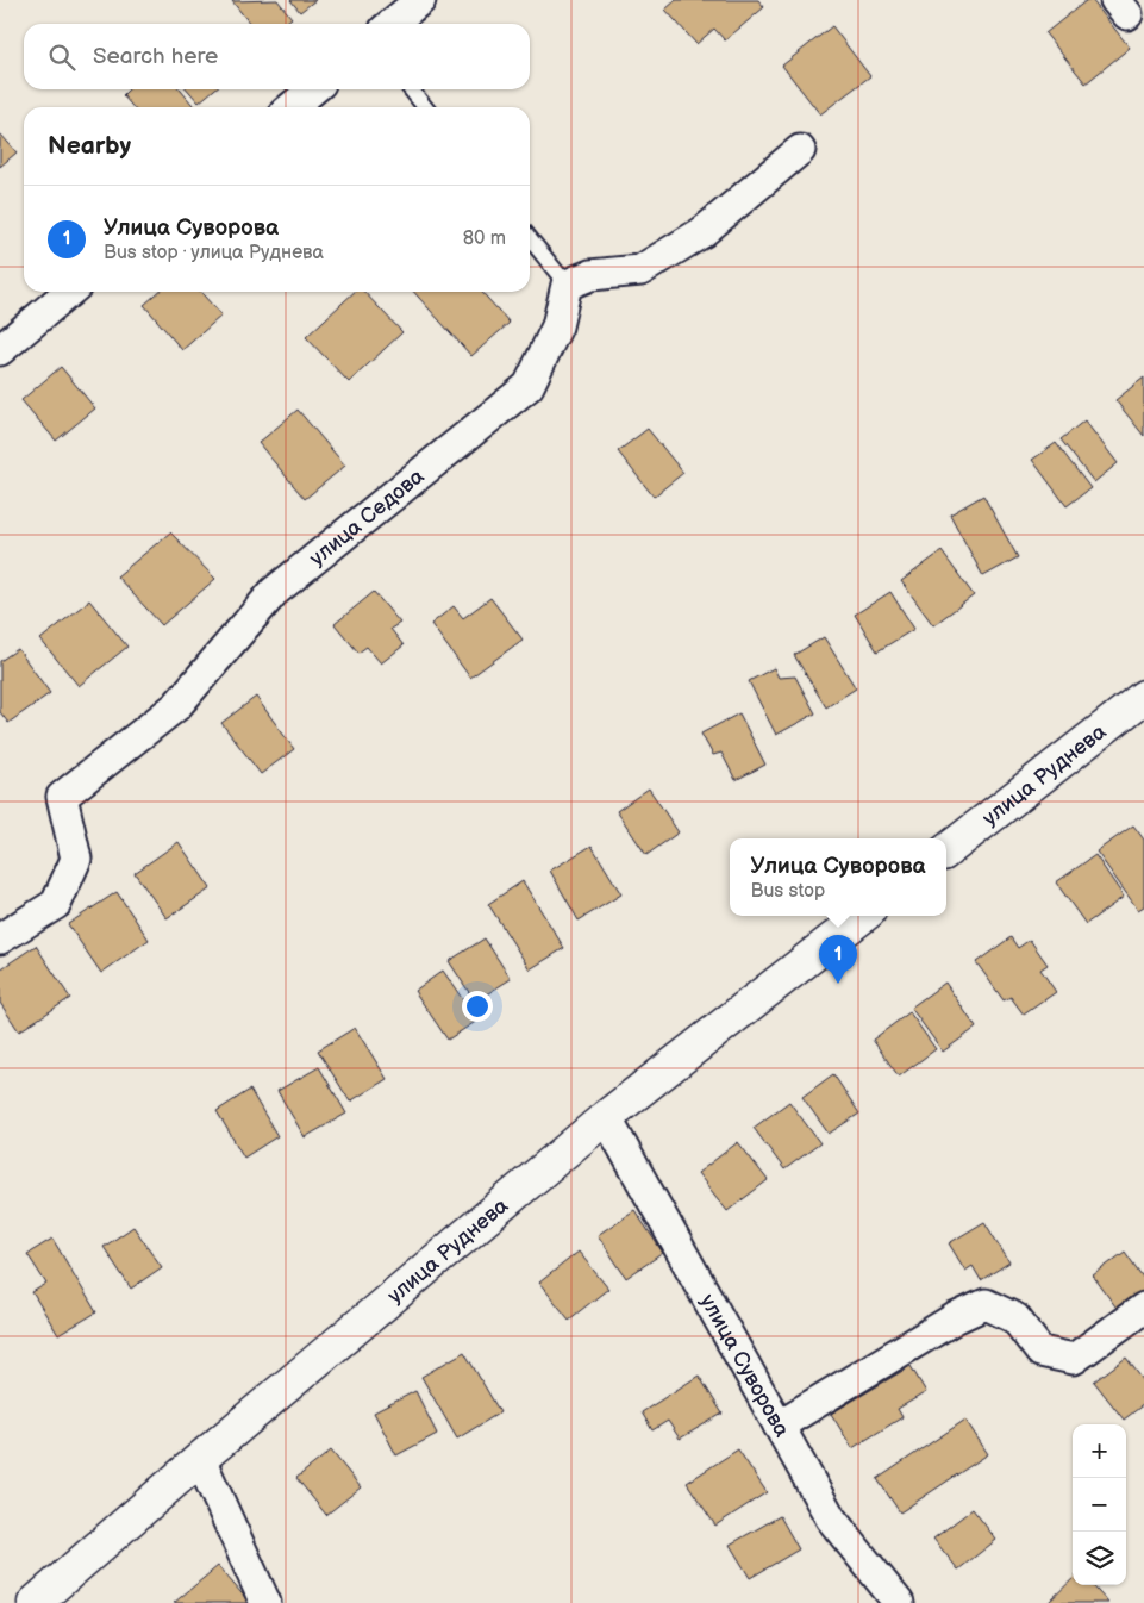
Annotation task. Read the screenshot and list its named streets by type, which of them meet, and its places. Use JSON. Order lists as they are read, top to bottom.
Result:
{
  "streets": {
    "street": ["улица Седова", "улица Руднева", "улица Суворова"]
  },
  "crossings": [
    ["улица Руднева", "улица Суворова"]
  ],
  "page": {
    "search": "Search here",
    "heading": "Nearby",
    "list": [
      {
        "mark": "1",
        "name": "Улица Суворова",
        "note": "Bus stop · улица Руднева",
        "value": "80 m"
      }
    ],
    "popup": ["Улица Суворова", "Bus stop"],
    "pins": "1",
    "map_buttons": ["+", "−"]
  }
}
